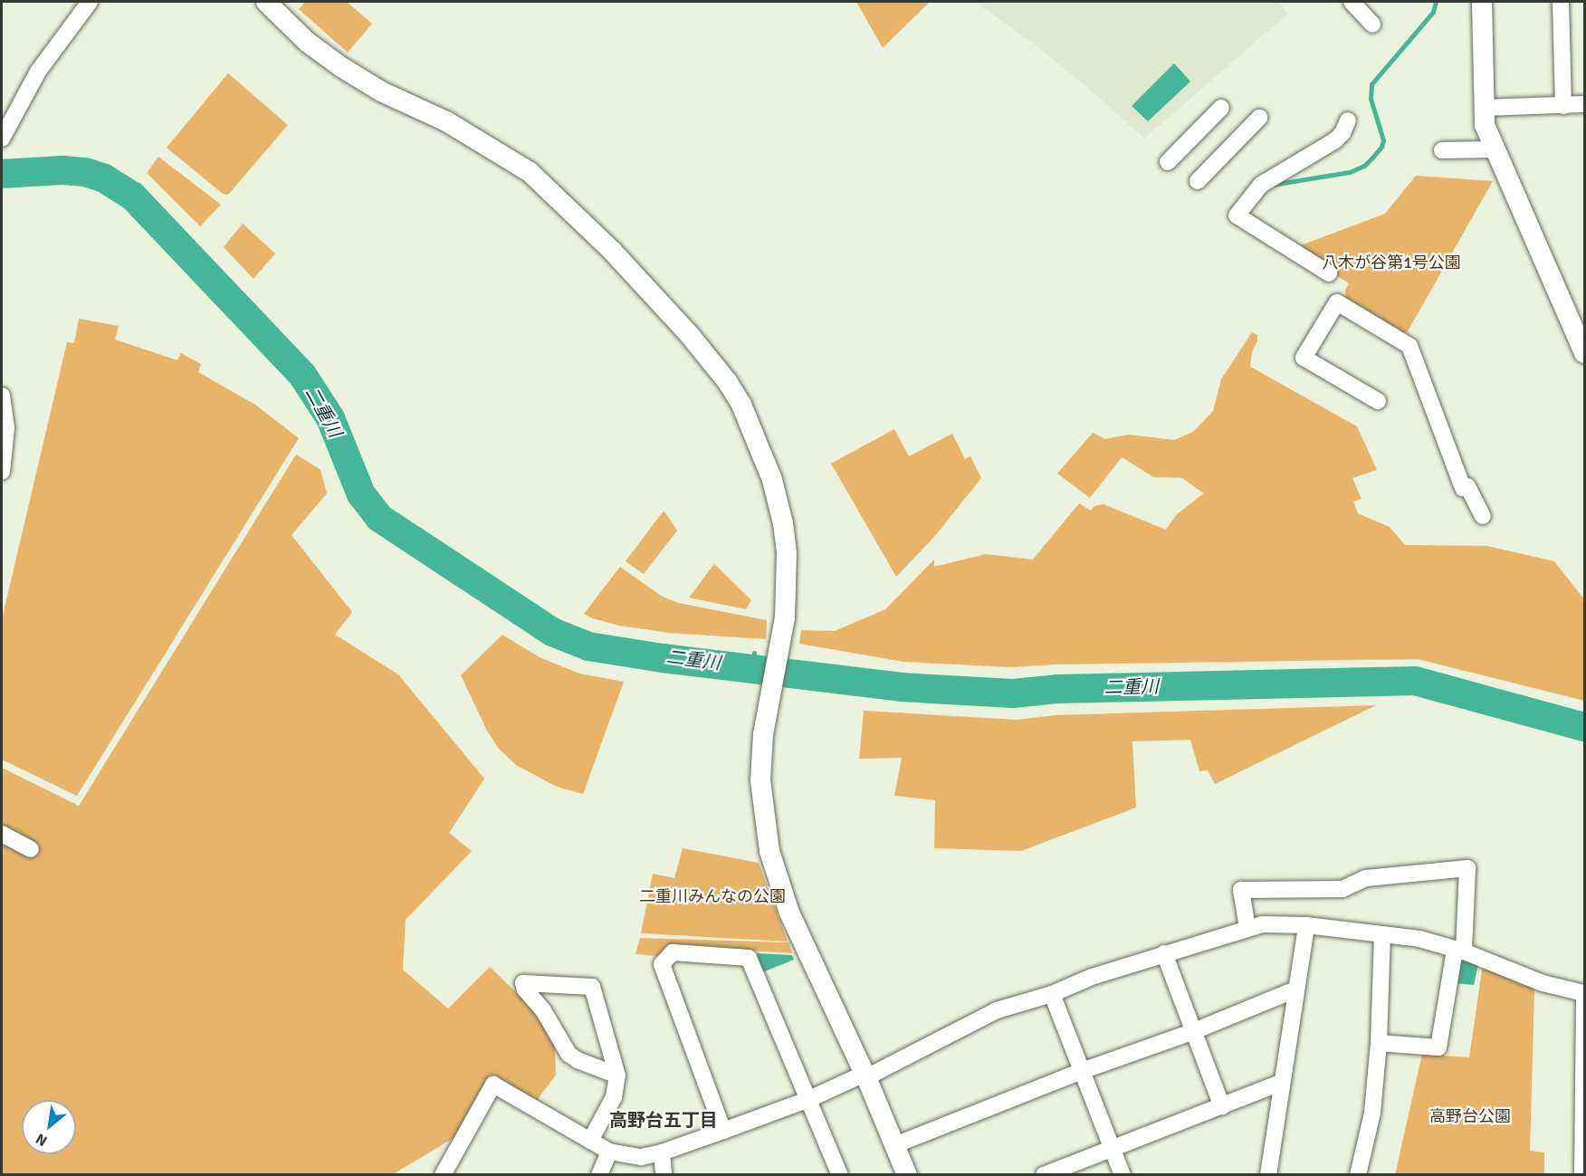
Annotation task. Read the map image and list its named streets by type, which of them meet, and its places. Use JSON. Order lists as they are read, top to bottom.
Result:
{
  "districts": ["高野台五丁目"],
  "water": ["二重川"],
  "parks": ["八木が谷第1号公園", "二重川みんなの公園", "高野台公園"],
  "north": "bottom left"
}
